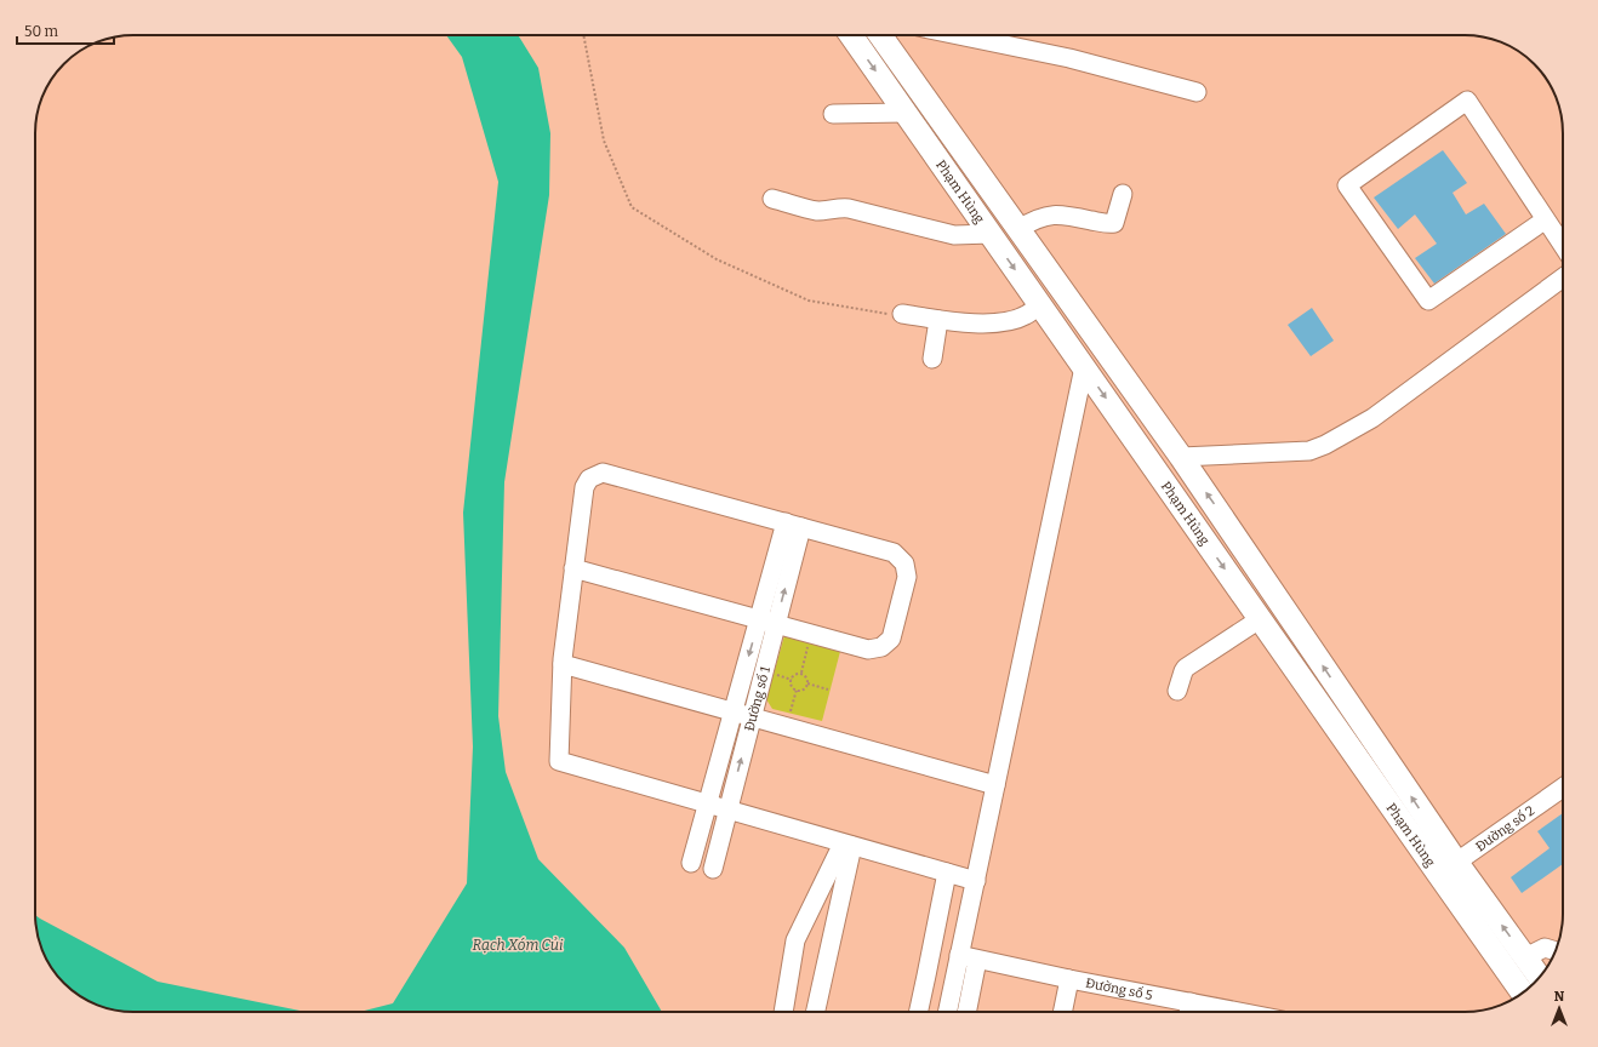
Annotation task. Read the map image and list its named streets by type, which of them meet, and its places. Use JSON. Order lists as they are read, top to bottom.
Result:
{
  "streets": {
    "main road": ["Phạm Hùng"],
    "street": ["Đường số 1", "Đường số 2", "Đường số 5"]
  },
  "crossings": [
    ["Phạm Hùng", "Đường số 2"]
  ],
  "water": ["Rạch Xóm Củi"],
  "scale_bar": "50 m",
  "north": "top"
}
